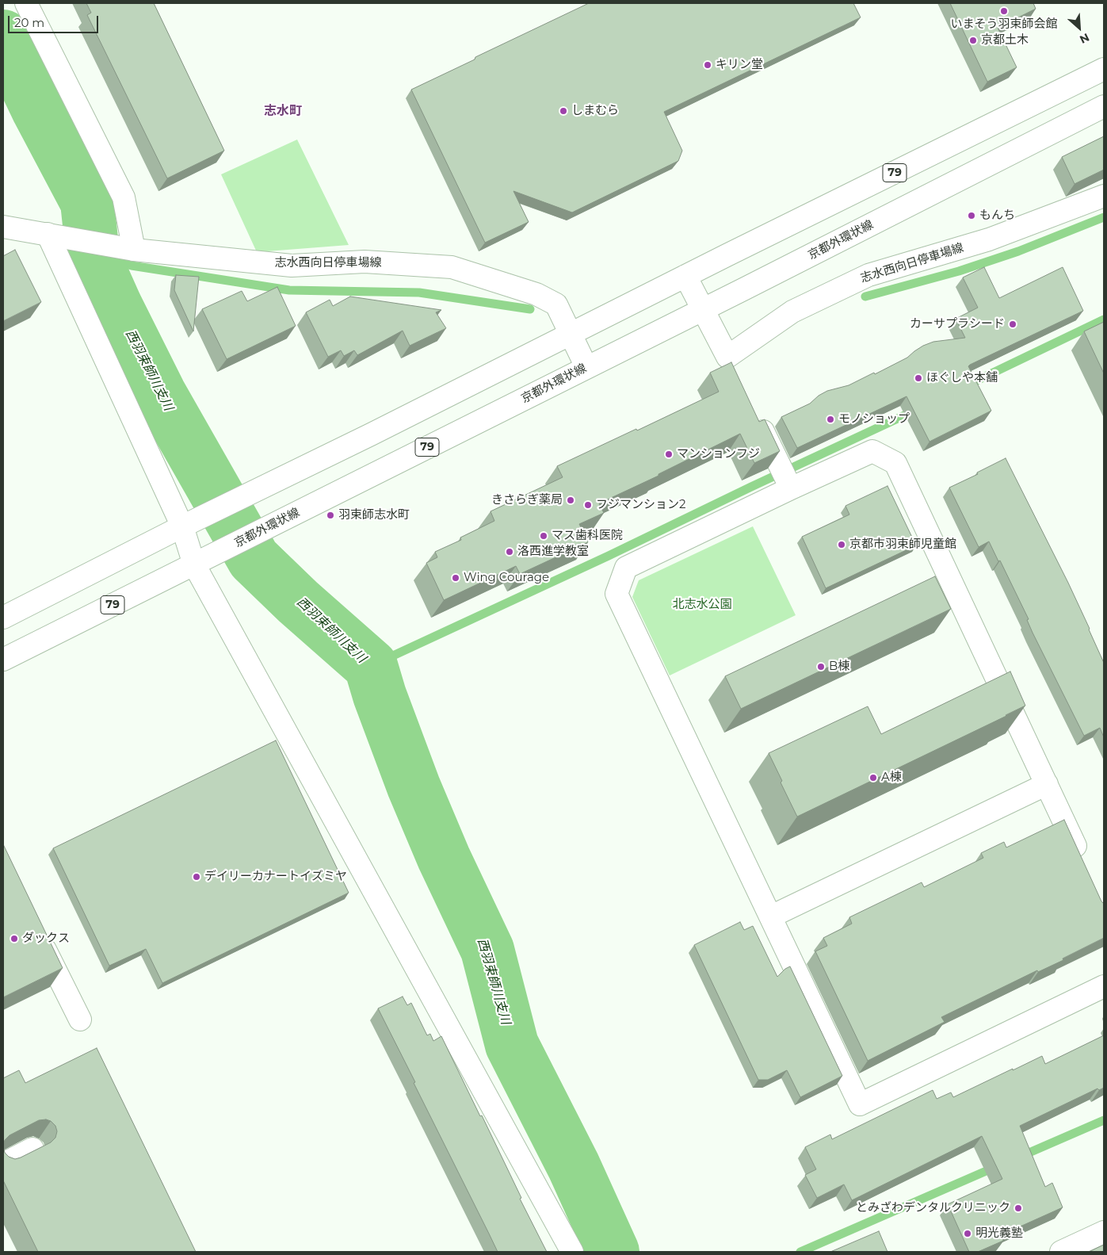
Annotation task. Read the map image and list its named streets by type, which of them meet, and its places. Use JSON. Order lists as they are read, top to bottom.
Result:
{
  "streets": {
    "main road": ["79", "京都外環状線", "志水西向日停車場線"]
  },
  "crossings": [
    ["79", "志水西向日停車場線"],
    ["京都外環状線", "志水西向日停車場線"]
  ],
  "districts": ["志水町"],
  "water": ["西羽束師川支川"],
  "parks": ["北志水公園"],
  "places": [
    "いまそう羽束師会館",
    "京都土木",
    "キリン堂",
    "しまむら",
    "もんち",
    "カーサプラシード",
    "ほぐしや本舗",
    "モノショップ",
    "マンションフジ",
    "きさらぎ薬局",
    "フジマンション2",
    "羽束師志水町",
    "マス歯科医院",
    "京都市羽束師児童館",
    "洛西進学教室",
    "Wing Courage",
    "B棟",
    "A棟",
    "デイリーカナートイズミヤ",
    "ダックス",
    "とみざわデンタルクリニック",
    "明光義塾"
  ],
  "scale_bar": "20 m",
  "north": "bottom right"
}
